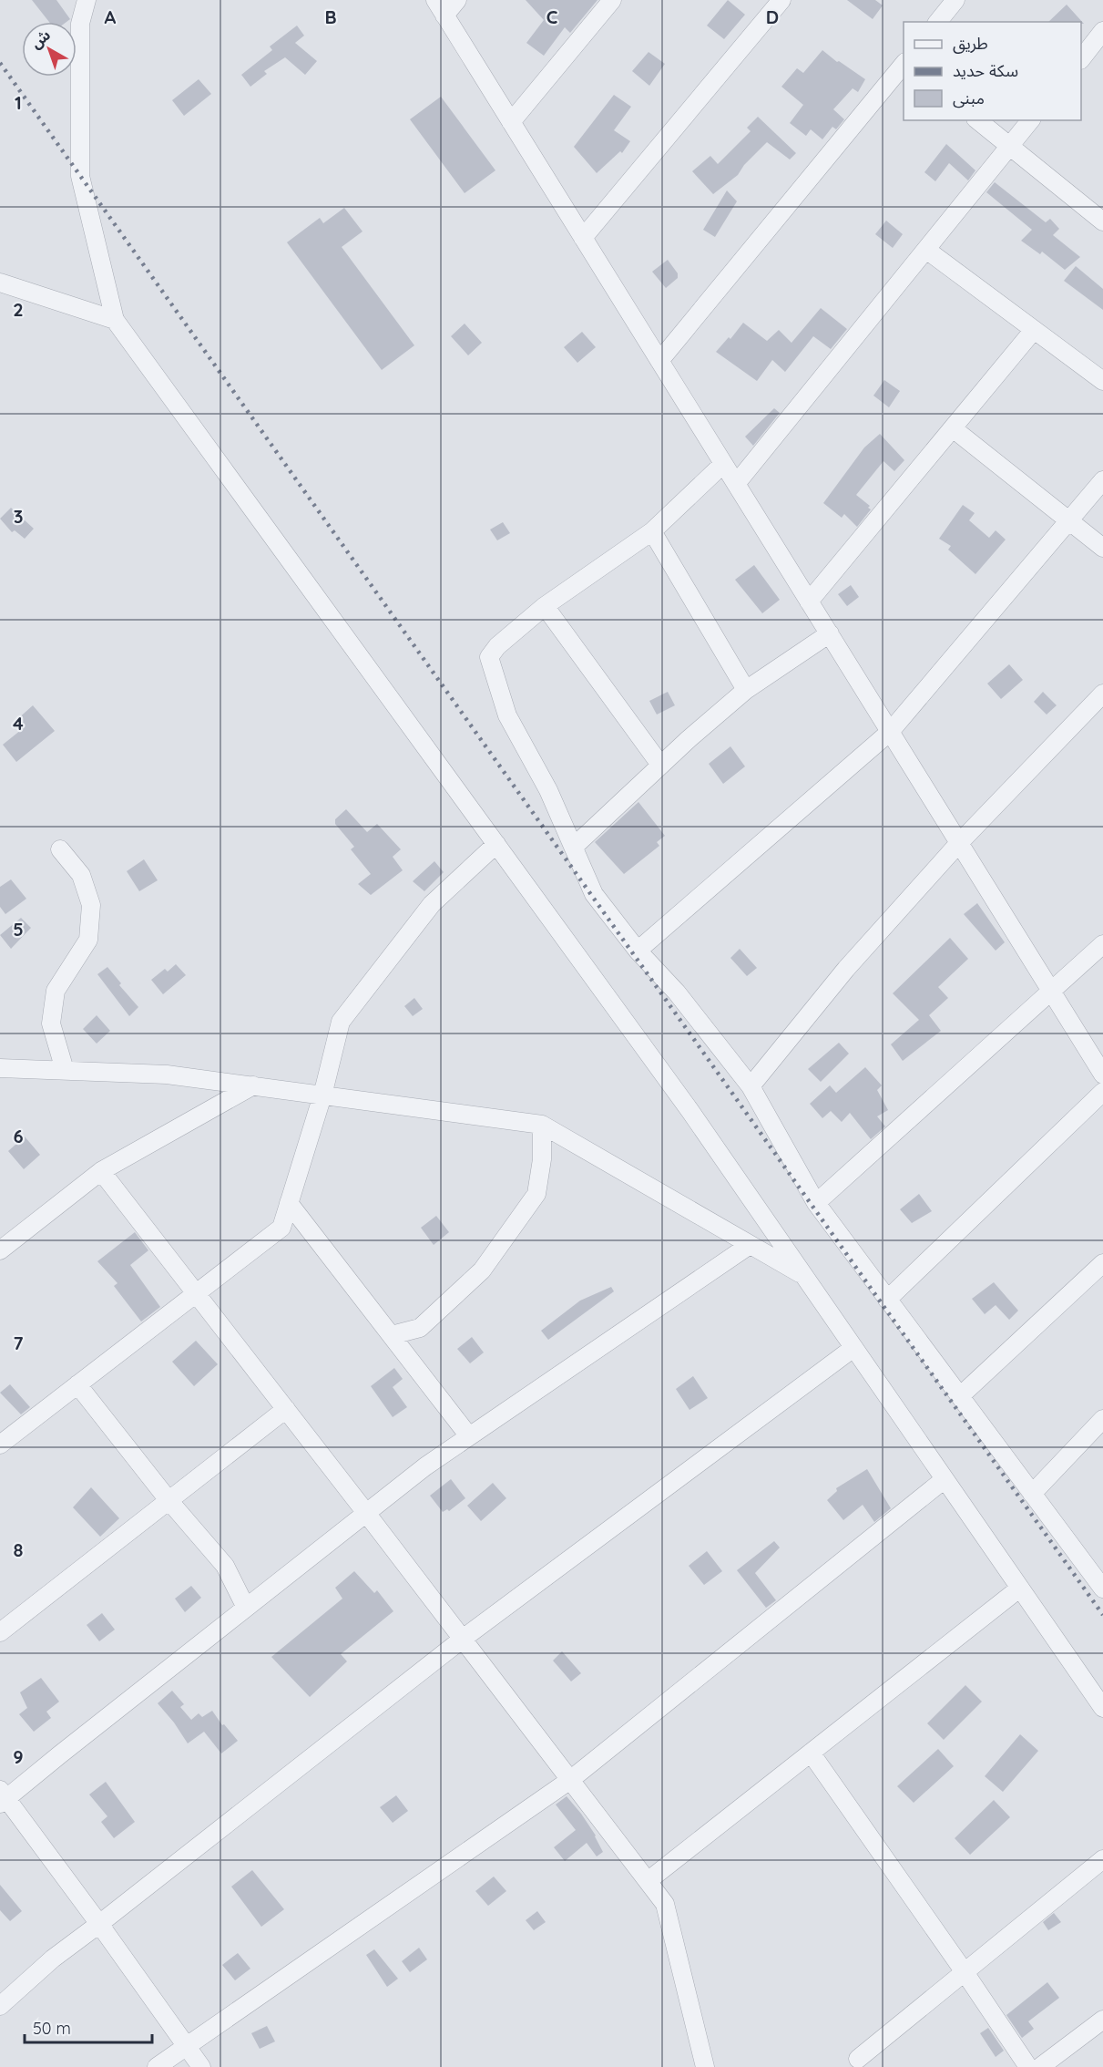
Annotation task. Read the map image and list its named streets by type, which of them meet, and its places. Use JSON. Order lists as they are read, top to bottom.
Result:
{
  "legend": ["طريق", "سكة حديد", "مبنى"],
  "scale_bar": "50 m",
  "north": "top left",
  "grid": {
    "columns": [
      "A",
      "B",
      "C",
      "D"
    ],
    "rows": [
      "1",
      "2",
      "3",
      "4",
      "5",
      "6",
      "7",
      "8",
      "9"
    ]
  }
}
